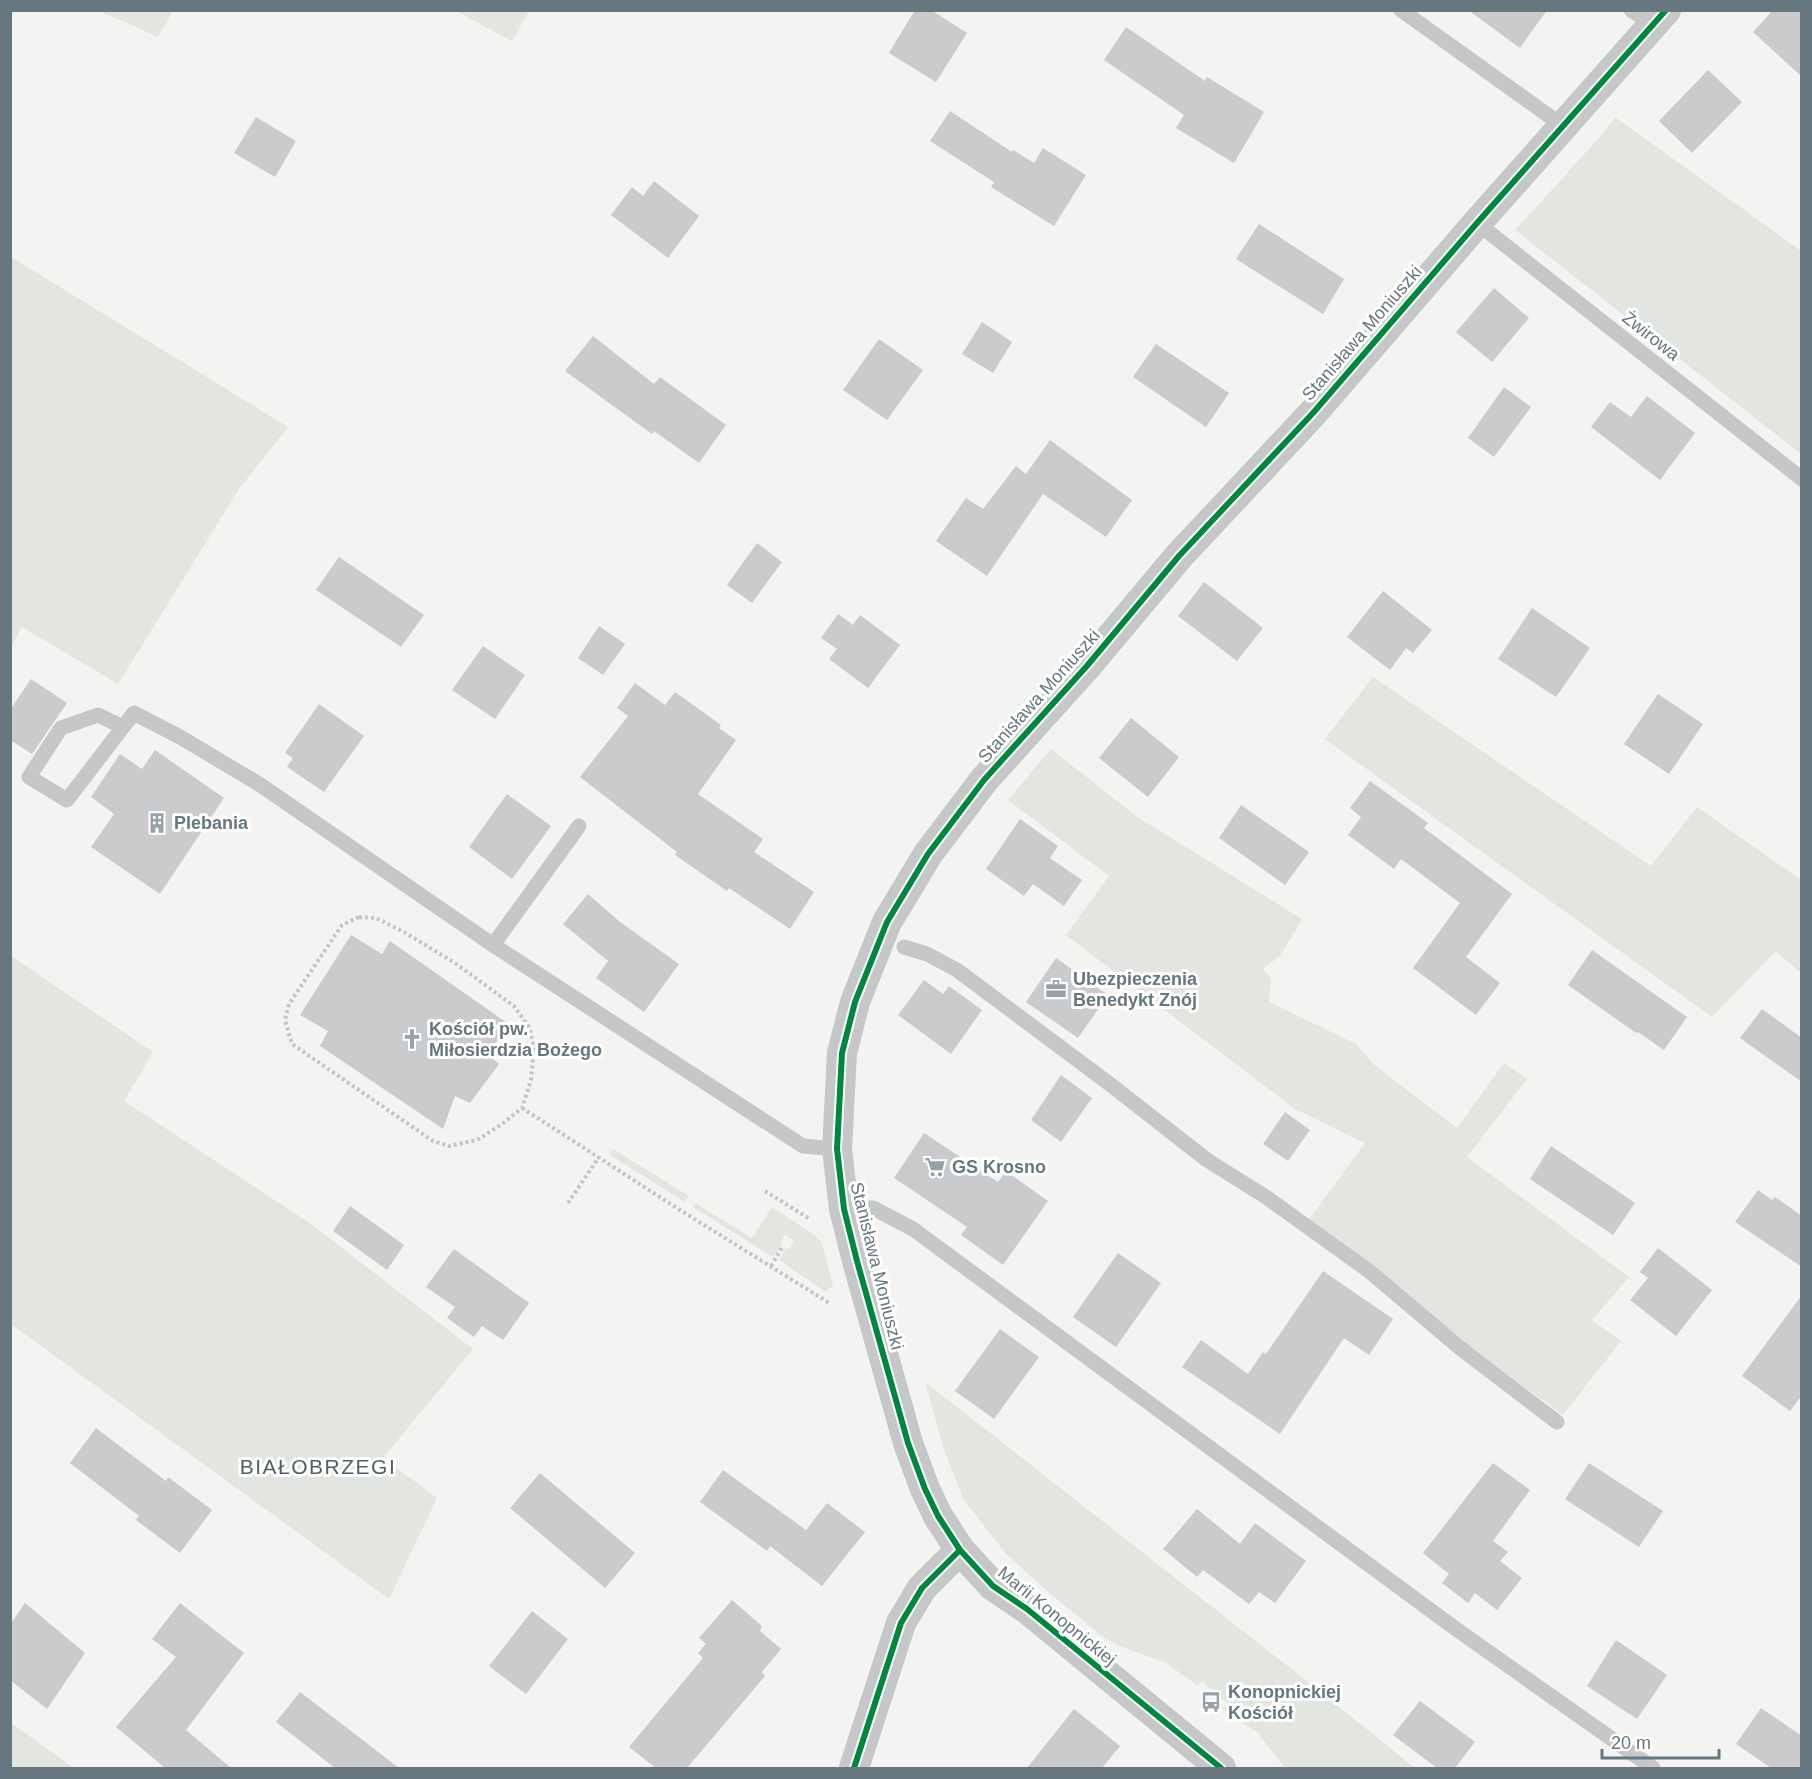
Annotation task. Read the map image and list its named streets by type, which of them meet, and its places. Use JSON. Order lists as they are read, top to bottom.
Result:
{
  "streets": {
    "street": ["Stanisława Moniuszki", "Marii Konopnickiej"],
    "lane": ["Żwirowa"]
  },
  "crossings": [
    ["Stanisława Moniuszki", "Żwirowa"],
    ["Stanisława Moniuszki", "Marii Konopnickiej"]
  ],
  "districts": ["BIAŁOBRZEGI"],
  "places": {
    "building": ["Plebania"],
    "office": ["Ubezpieczenia Benedykt Znój"],
    "church": ["Kościół pw. Miłosierdzia Bożego"],
    "supermarket": ["GS Krosno"],
    "bus stop": ["Konopnickiej Kościół"]
  },
  "scale_bar": "20 m"
}
